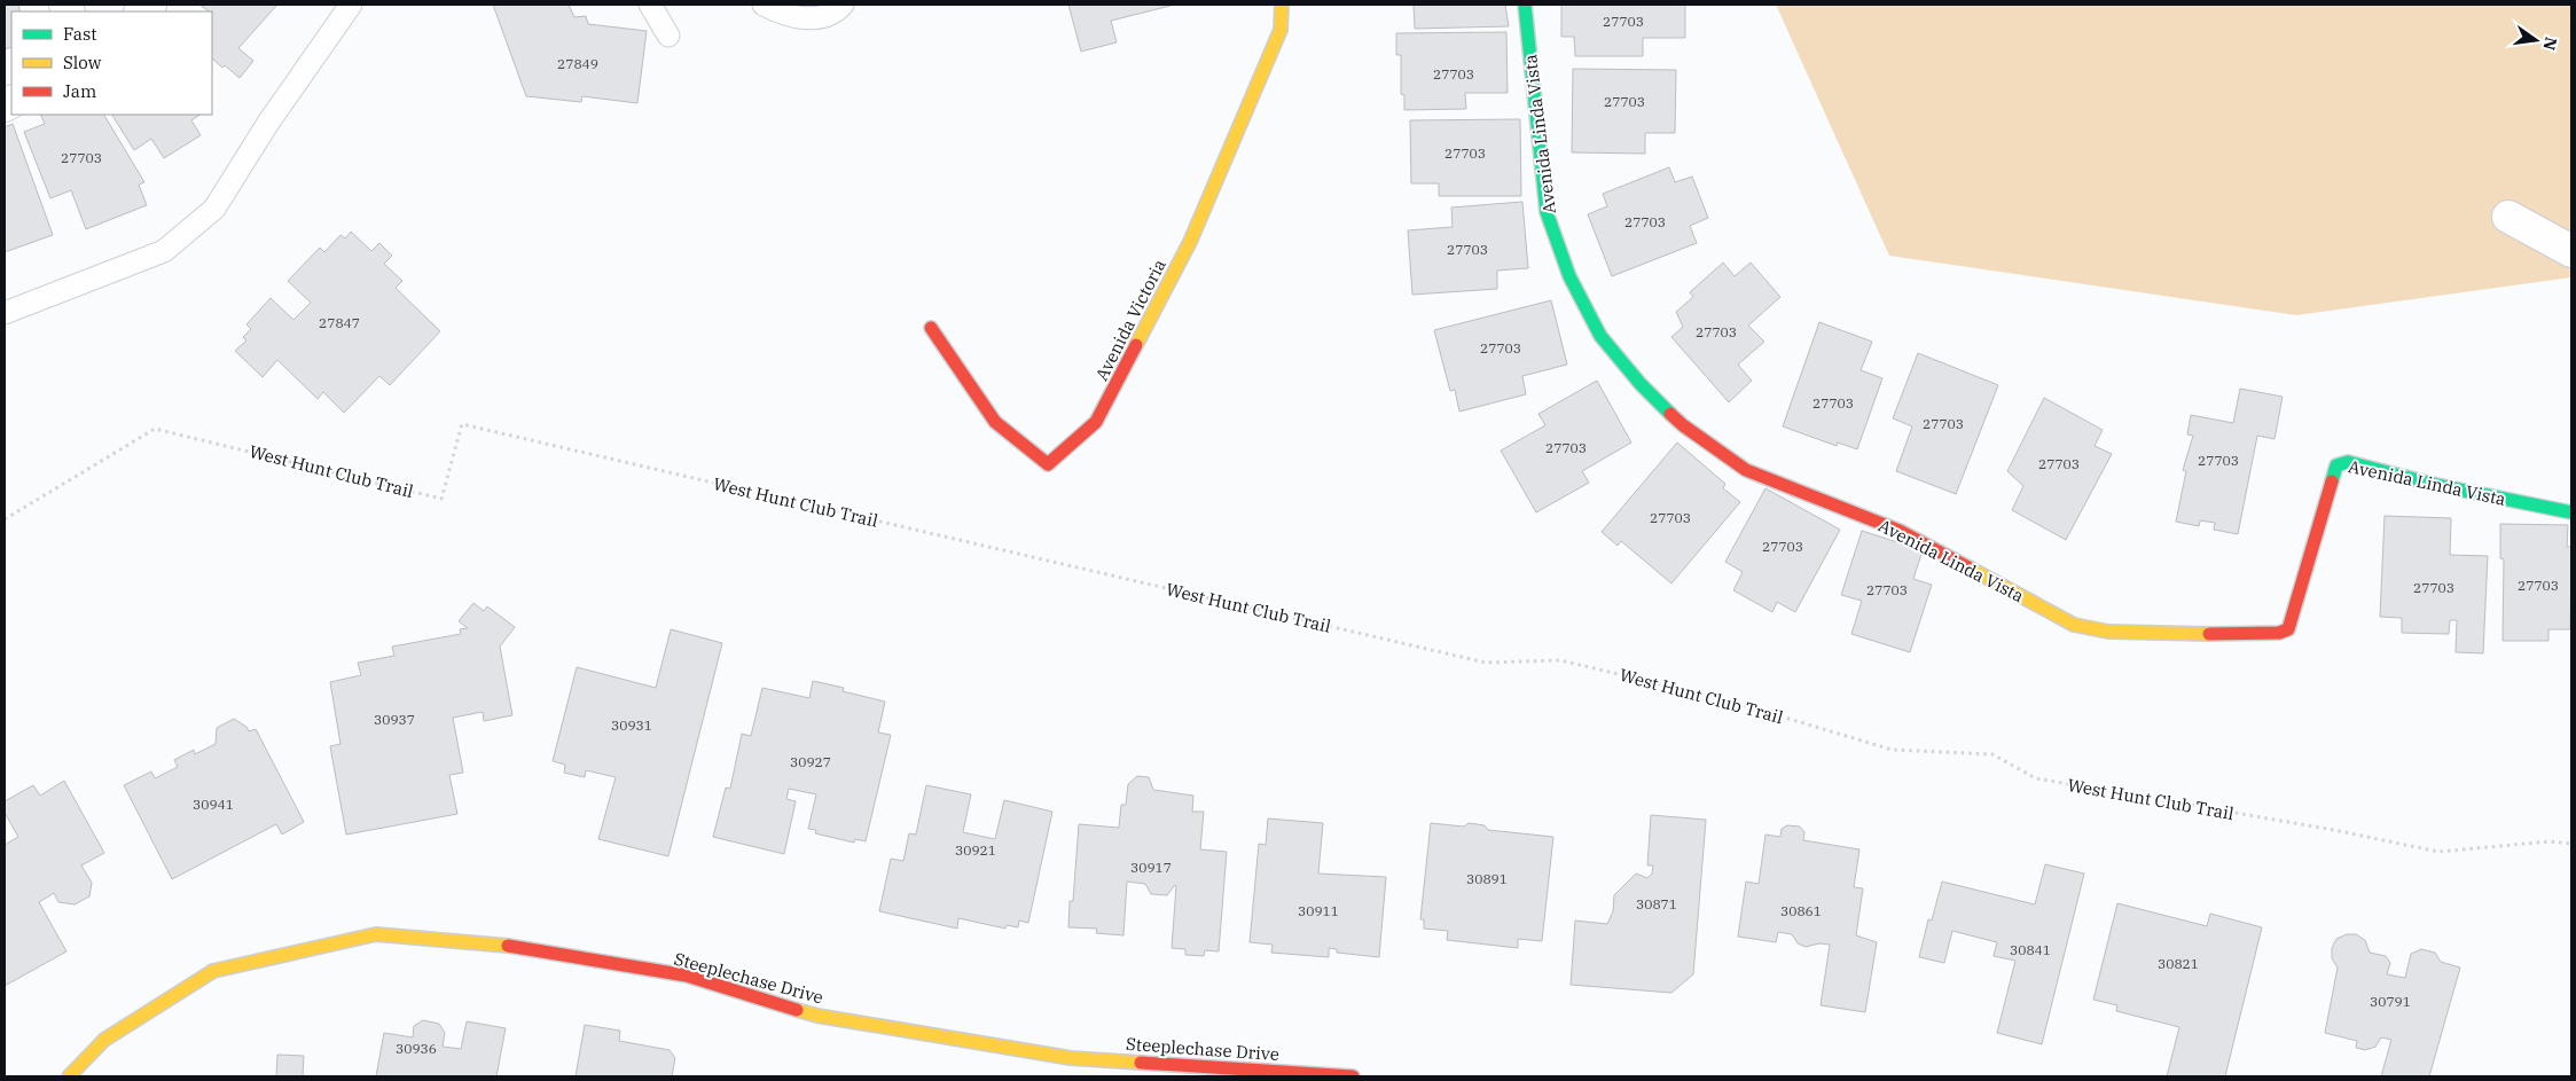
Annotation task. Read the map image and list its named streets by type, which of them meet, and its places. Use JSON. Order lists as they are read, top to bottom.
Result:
{
  "streets": {
    "street": ["Avenida Linda Vista", "Avenida Victoria", "Steeplechase Drive"],
    "path": ["West Hunt Club Trail"]
  },
  "house_numbers": [
    "27703",
    "27849",
    "27703",
    "27703",
    "27703",
    "27703",
    "27703",
    "27703",
    "27847",
    "27703",
    "27703",
    "27703",
    "27703",
    "27703",
    "27703",
    "27703",
    "27703",
    "27703",
    "27703",
    "27703",
    "27703",
    "30937",
    "30931",
    "30927",
    "30941",
    "30921",
    "30917",
    "30891",
    "30871",
    "30911",
    "30861",
    "30841",
    "30821",
    "30791",
    "30936"
  ],
  "legend": ["Fast", "Slow", "Jam"],
  "north": "right"
}
